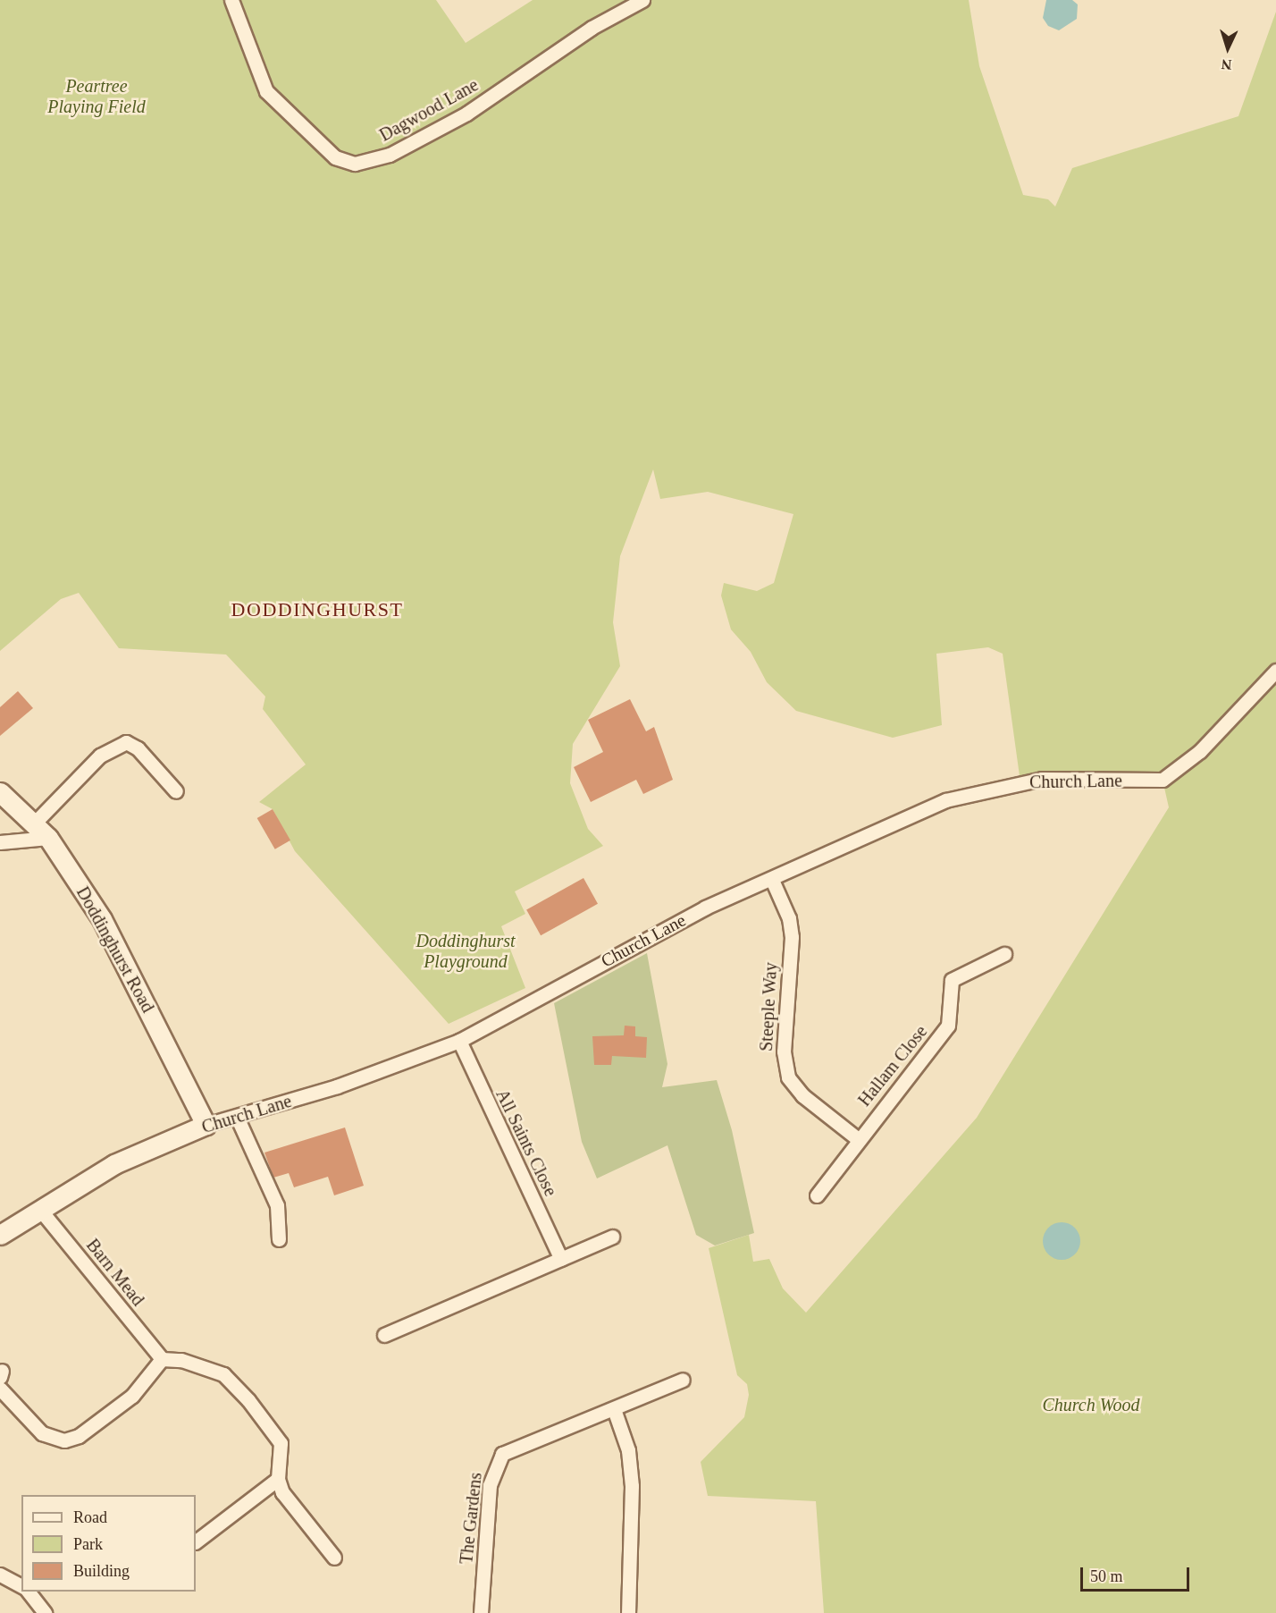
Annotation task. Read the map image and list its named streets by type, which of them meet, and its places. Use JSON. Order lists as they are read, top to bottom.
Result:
{
  "streets": {
    "street": [
      "Dagwood Lane",
      "Church Lane",
      "Doddinghurst Road",
      "Steeple Way",
      "Hallam Close",
      "All Saints Close",
      "Barn Mead",
      "The Gardens"
    ]
  },
  "crossings": [
    ["Church Lane", "Doddinghurst Road"],
    ["Church Lane", "Steeple Way"],
    ["Church Lane", "All Saints Close"],
    ["Church Lane", "Barn Mead"],
    ["Steeple Way", "Hallam Close"]
  ],
  "districts": ["DODDINGHURST"],
  "parks": ["Peartree Playing Field", "Doddinghurst Playground", "Church Wood"],
  "legend": ["Road", "Park", "Building"],
  "scale_bar": "50 m",
  "north": "bottom"
}
